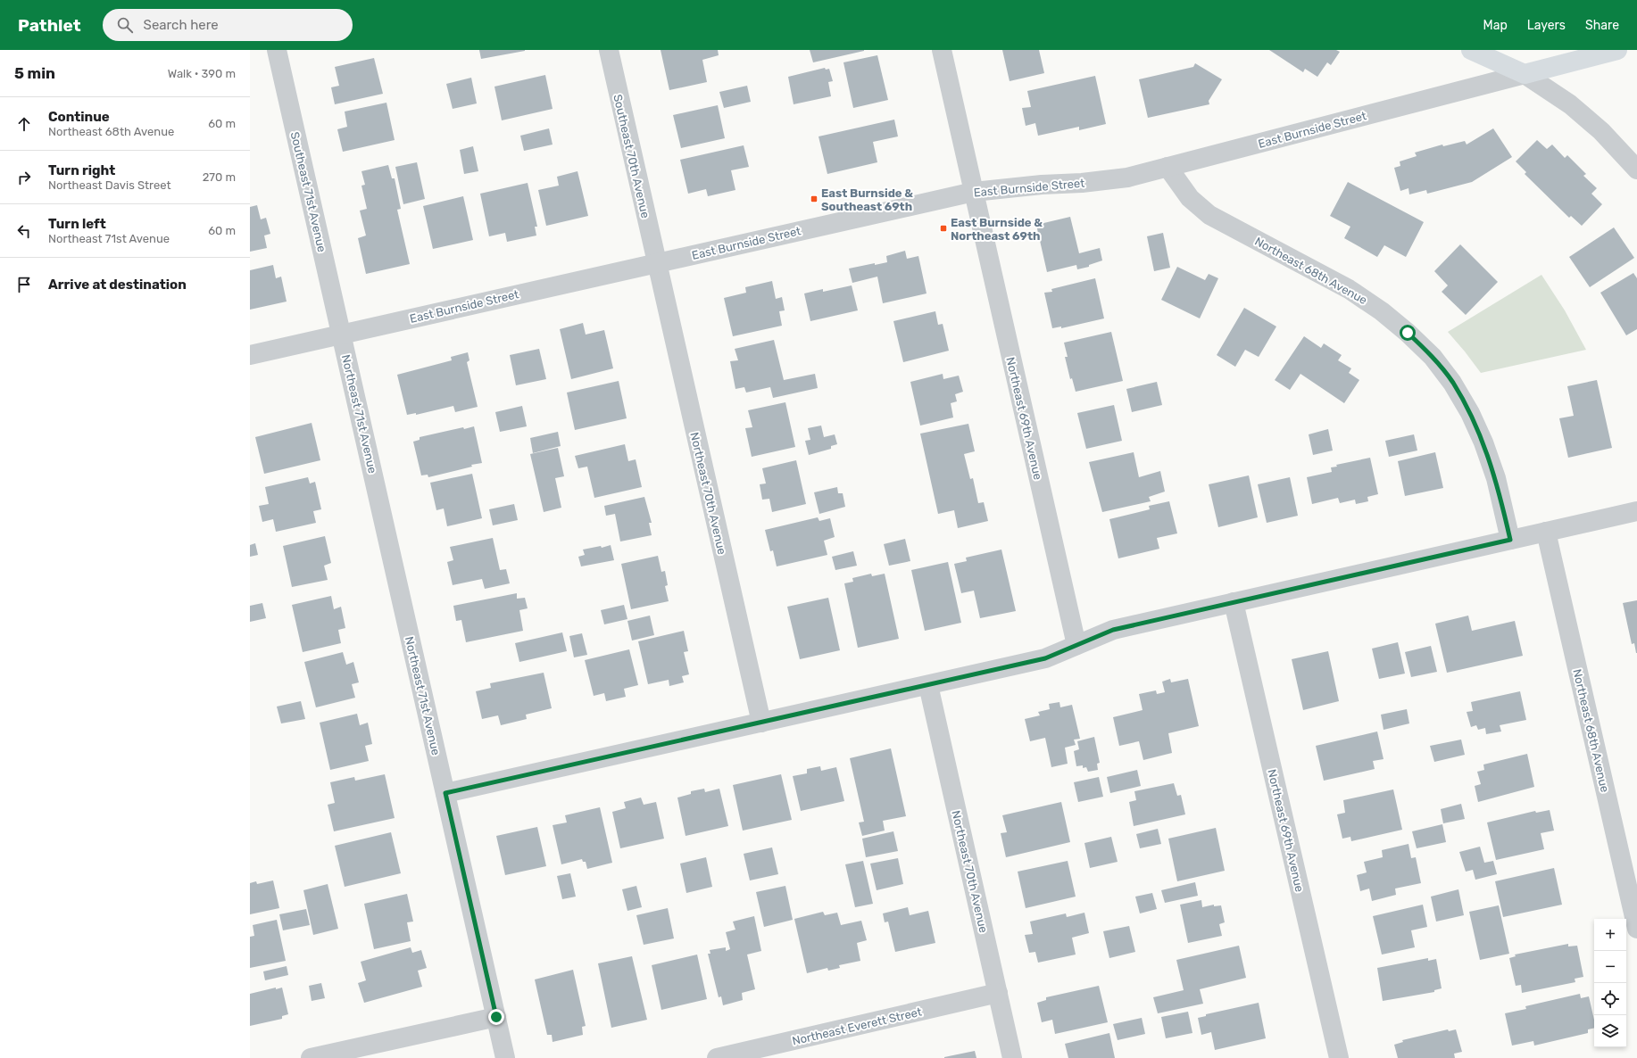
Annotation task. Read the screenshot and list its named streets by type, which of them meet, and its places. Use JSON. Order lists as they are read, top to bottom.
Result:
{
  "streets": {
    "main road": ["East Burnside Street"],
    "street": [
      "Southeast 70th Avenue",
      "Southeast 71st Avenue",
      "Northeast 68th Avenue",
      "Northeast 71st Avenue",
      "Northeast 69th Avenue",
      "Northeast 70th Avenue",
      "Northeast Everett Street"
    ]
  },
  "crossings": [
    ["East Burnside Street", "Southeast 70th Avenue"],
    ["East Burnside Street", "Southeast 71st Avenue"],
    ["East Burnside Street", "Northeast 68th Avenue"],
    ["East Burnside Street", "Northeast 71st Avenue"],
    ["East Burnside Street", "Northeast 69th Avenue"],
    ["East Burnside Street", "Northeast 70th Avenue"],
    ["Southeast 70th Avenue", "Northeast 70th Avenue"],
    ["Southeast 71st Avenue", "Northeast 71st Avenue"],
    ["Northeast 70th Avenue", "Northeast Everett Street"]
  ],
  "places": {
    "transit": ["East Burnside & Southeast 69th", "East Burnside & Northeast 69th"]
  },
  "page": {
    "header": "Pathlet",
    "search": "Search here",
    "nav": ["Map", "Layers", "Share"],
    "heading": ["5 min", "Walk · 390 m"],
    "list": [
      ["Continue", "Northeast 68th Avenue", "60 m"],
      ["Turn right", "Northeast Davis Street", "270 m"],
      ["Turn left", "Northeast 71st Avenue", "60 m"],
      "Arrive at destination"
    ],
    "map_buttons": ["+", "−"]
  }
}
